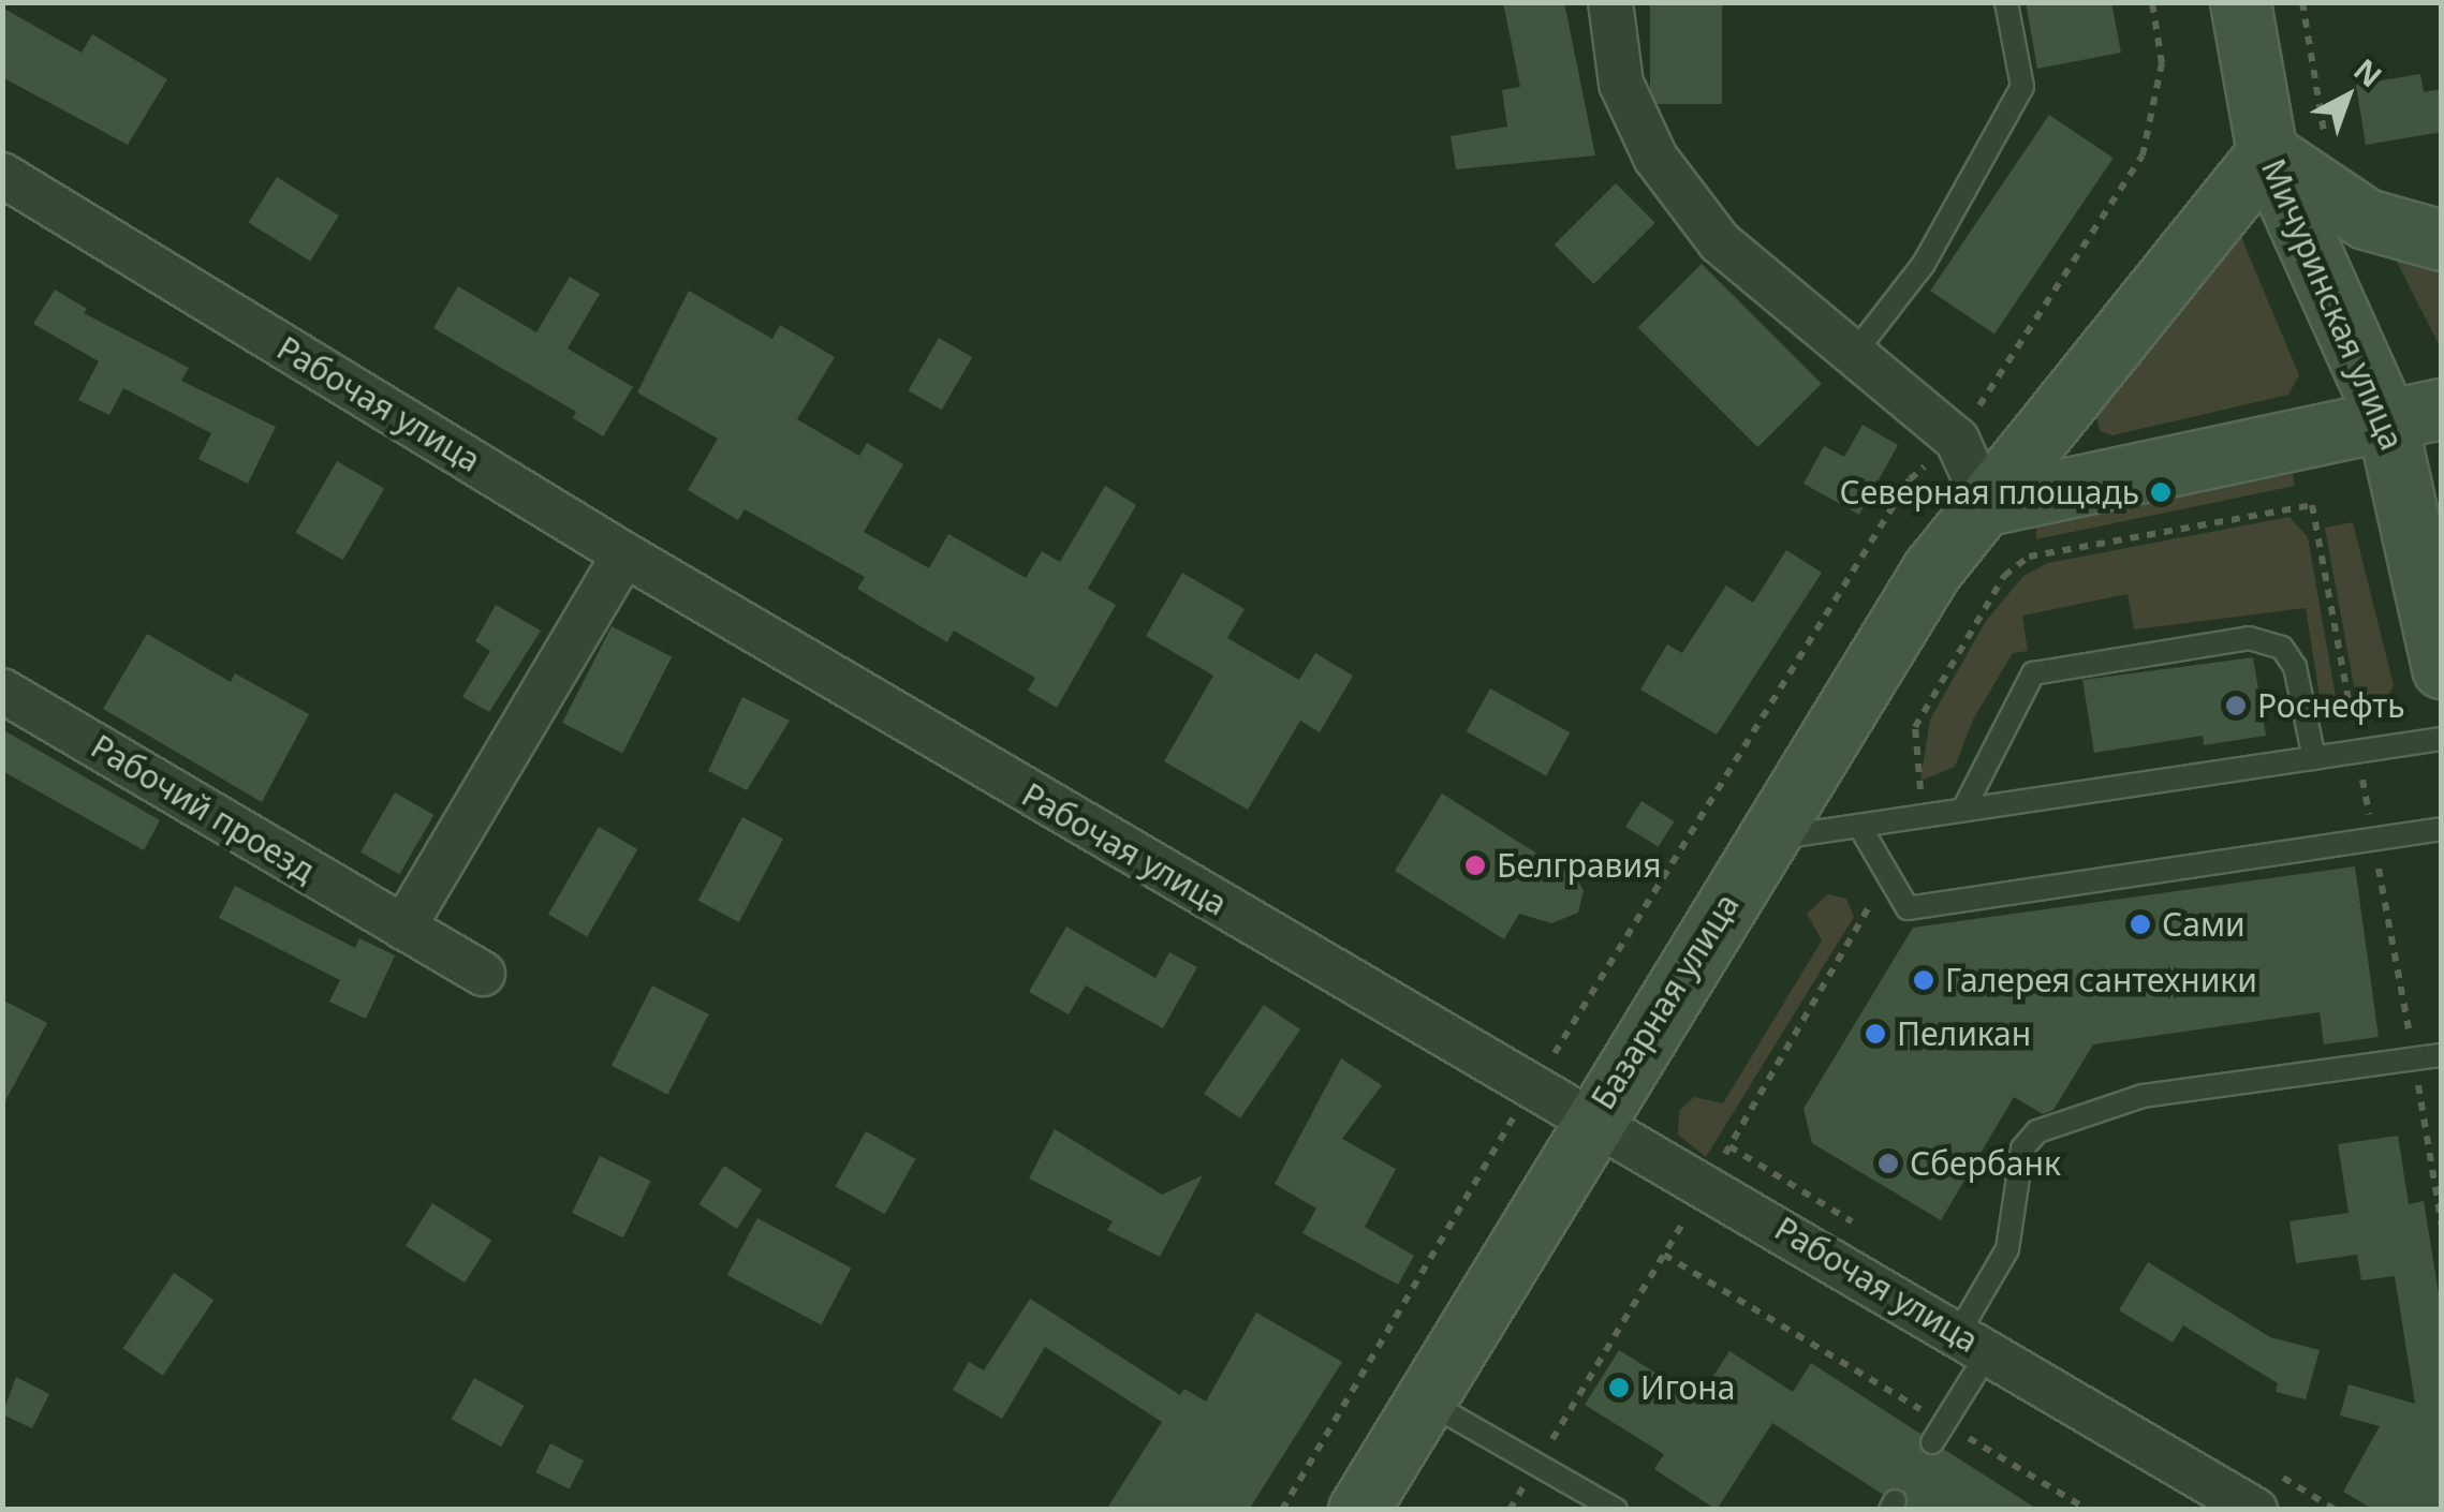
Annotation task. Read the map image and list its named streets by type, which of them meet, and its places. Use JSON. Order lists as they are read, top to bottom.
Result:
{
  "streets": {
    "main road": ["Мичуринская улица", "Базарная улица"],
    "street": ["Рабочая улица", "Рабочий проезд"]
  },
  "crossings": [
    ["Мичуринская улица", "Базарная улица"],
    ["Рабочая улица", "Базарная улица"]
  ],
  "places": [
    "Северная площадь",
    "Роснефть",
    "Белгравия",
    "Сами",
    "Галерея сантехники",
    "Пеликан",
    "Сбербанк",
    "Игона"
  ],
  "north": "top right"
}
